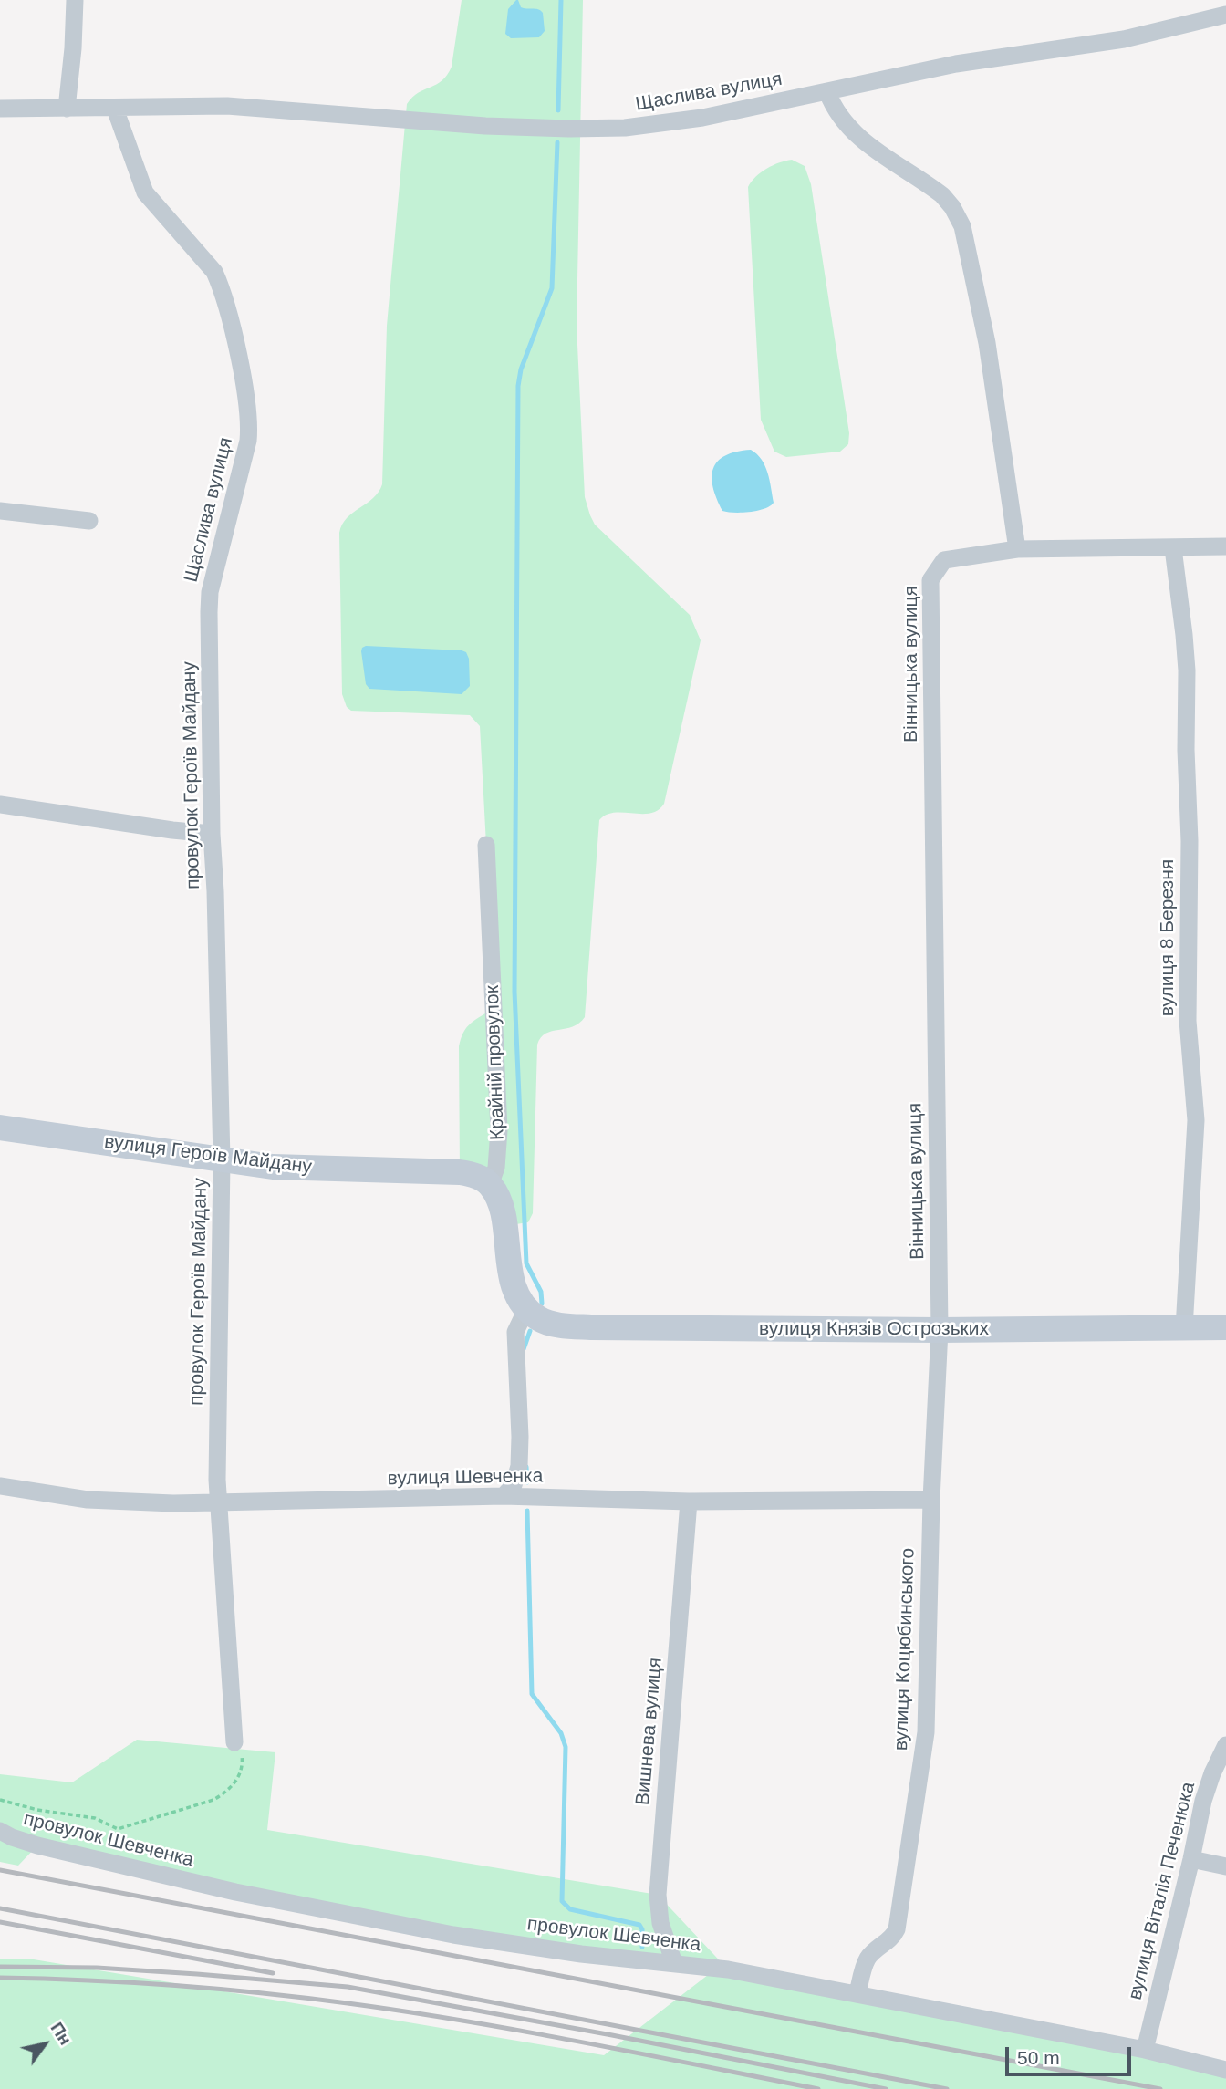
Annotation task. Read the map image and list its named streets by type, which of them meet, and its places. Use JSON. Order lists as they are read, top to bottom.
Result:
{
  "streets": {
    "street": [
      "Щаслива вулиця",
      "Вінницька вулиця",
      "провулок Героїв Майдану",
      "вулиця 8 Березня",
      "Крайній провулок",
      "вулиця Героїв Майдану",
      "вулиця Князів Острозьких",
      "вулиця Шевченка",
      "вулиця Коцюбинського",
      "Вишнева вулиця",
      "провулок Шевченка",
      "вулиця Віталія Печенюка"
    ]
  },
  "crossings": [
    ["Щаслива вулиця", "провулок Героїв Майдану"],
    ["Вінницька вулиця", "вулиця 8 Березня"],
    ["Вінницька вулиця", "вулиця Князів Острозьких"],
    ["Вінницька вулиця", "вулиця Коцюбинського"],
    ["провулок Героїв Майдану", "вулиця Героїв Майдану"],
    ["провулок Героїв Майдану", "вулиця Шевченка"],
    ["вулиця 8 Березня", "вулиця Князів Острозьких"],
    ["Крайній провулок", "вулиця Героїв Майдану"],
    ["вулиця Князів Острозьких", "вулиця Коцюбинського"],
    ["вулиця Шевченка", "вулиця Коцюбинського"],
    ["вулиця Шевченка", "Вишнева вулиця"],
    ["вулиця Коцюбинського", "провулок Шевченка"],
    ["Вишнева вулиця", "провулок Шевченка"],
    ["провулок Шевченка", "вулиця Віталія Печенюка"]
  ],
  "scale_bar": "50 m",
  "north": "top right"
}
